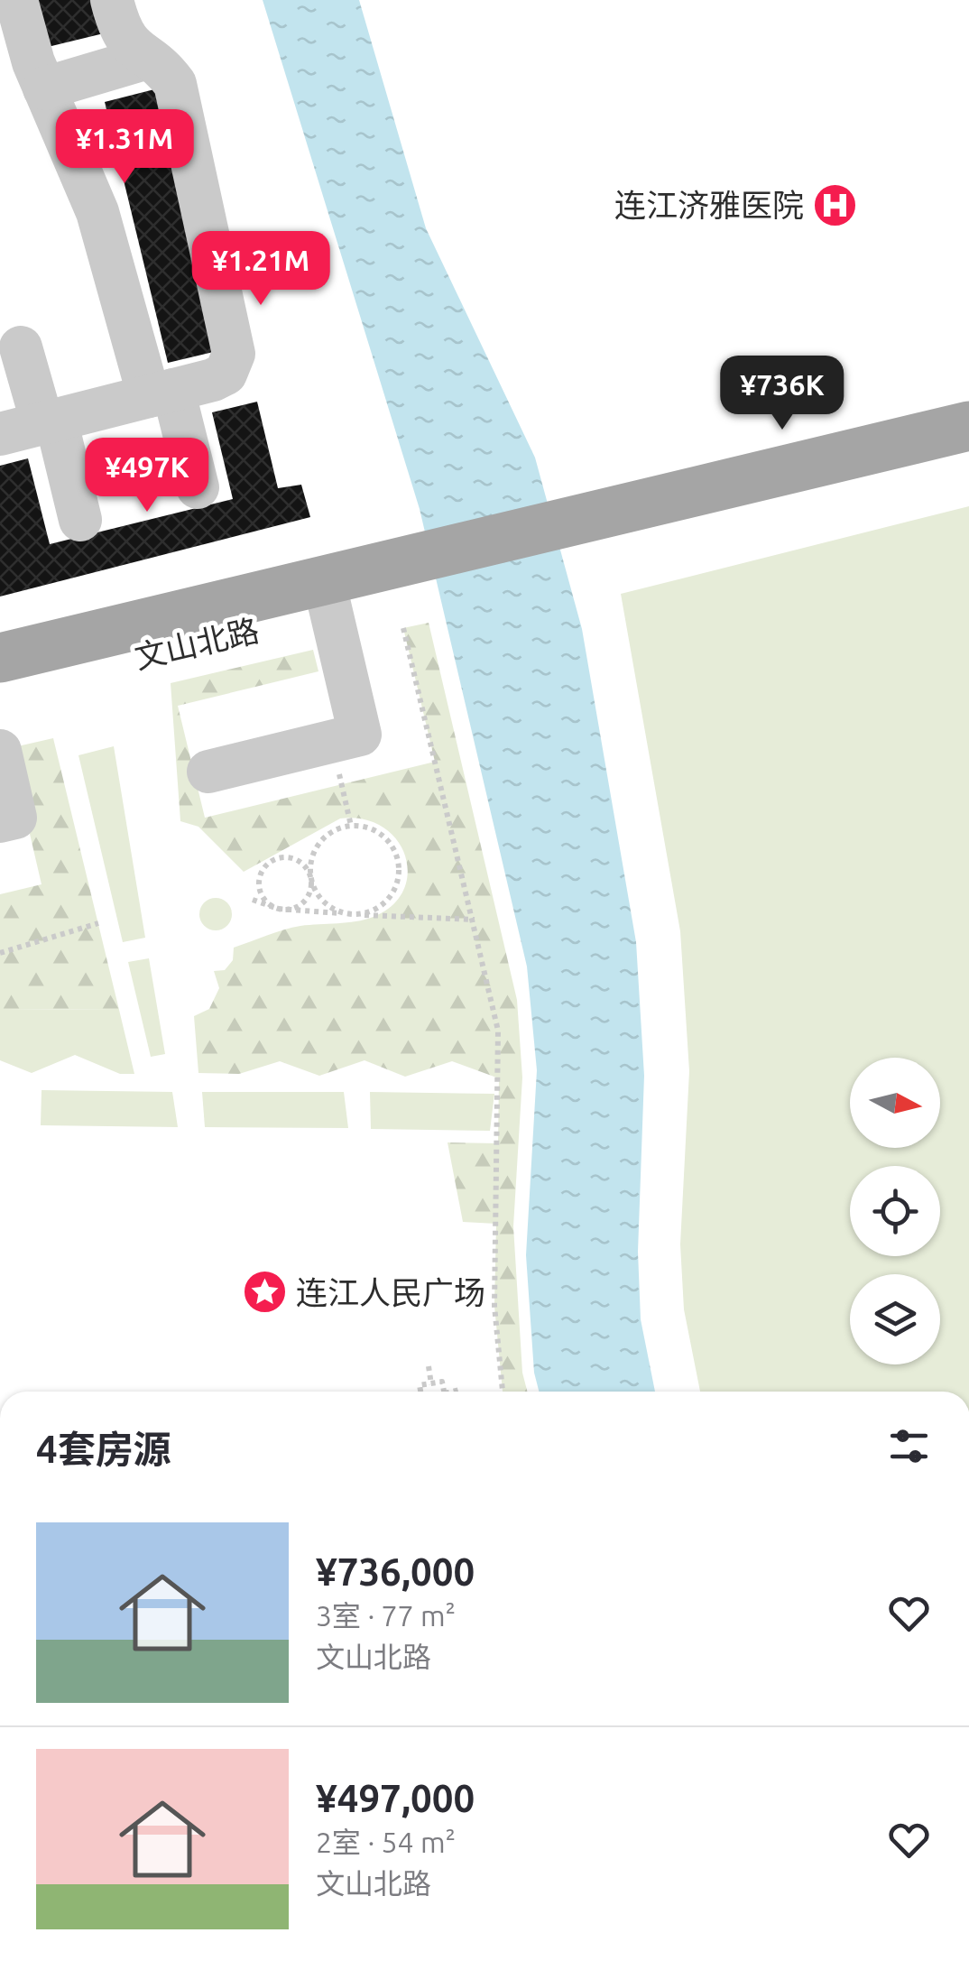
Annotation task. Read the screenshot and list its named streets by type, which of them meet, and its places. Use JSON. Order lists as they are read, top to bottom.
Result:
{
  "streets": {
    "main road": ["文山北路"]
  },
  "places": {
    "hospital": ["连江济雅医院"],
    "place": ["连江人民广场"]
  },
  "north": "right",
  "page": {
    "price": [
      "¥1.31M",
      "¥1.21M",
      "¥736K",
      "¥497K"
    ],
    "heading": "4套房源",
    "list": [
      {
        "name": "¥736,000",
        "note": "3室 · 77 m² · 文山北路"
      },
      {
        "name": "¥497,000",
        "note": "2室 · 54 m² · 文山北路"
      }
    ]
  }
}
